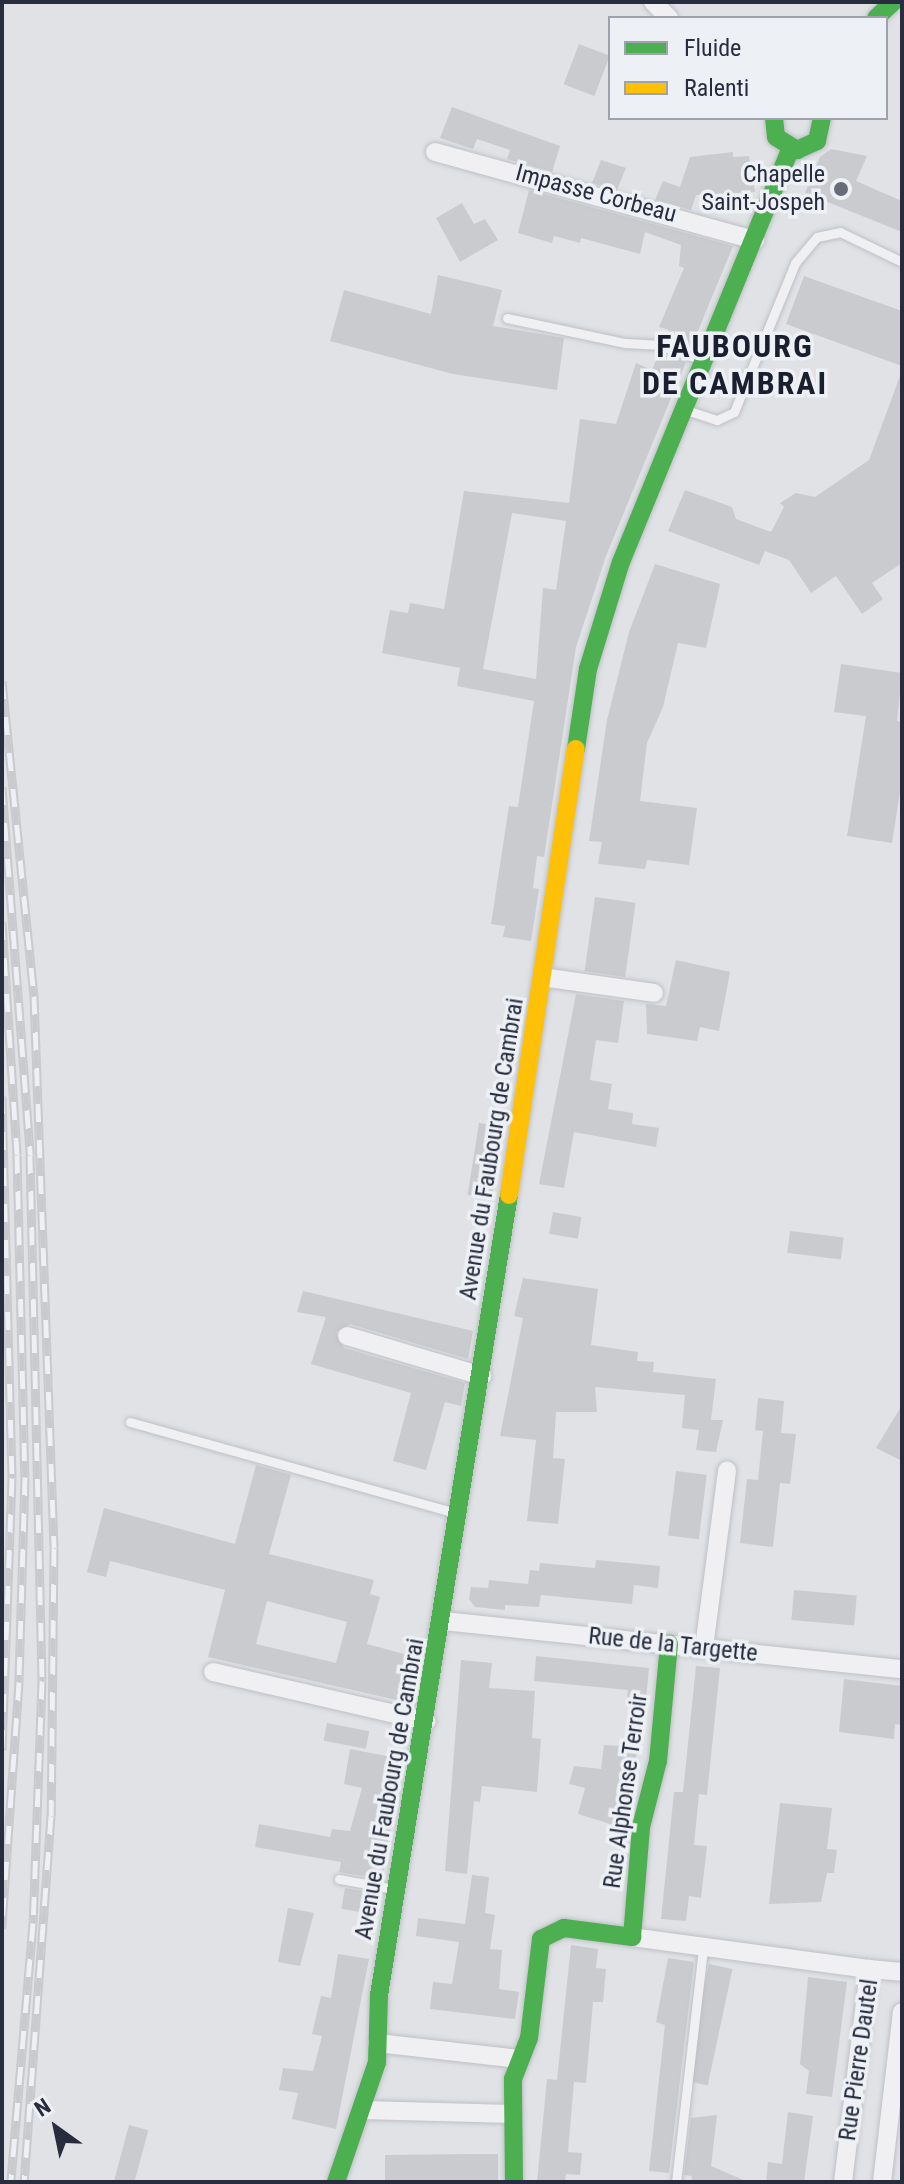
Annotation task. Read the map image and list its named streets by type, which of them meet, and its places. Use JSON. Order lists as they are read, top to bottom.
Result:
{
  "streets": {
    "street": [
      "Impasse Corbeau",
      "Avenue du Faubourg de Cambrai",
      "Rue de la Targette",
      "Rue Alphonse Terroir",
      "Rue Pierre Dautel"
    ]
  },
  "crossings": [
    ["Impasse Corbeau", "Avenue du Faubourg de Cambrai"],
    ["Avenue du Faubourg de Cambrai", "Rue de la Targette"],
    ["Rue de la Targette", "Rue Alphonse Terroir"]
  ],
  "districts": ["FAUBOURG DE CAMBRAI"],
  "places": ["Chapelle Saint-Jospeh"],
  "legend": ["Fluide", "Ralenti"],
  "north": "top left"
}
